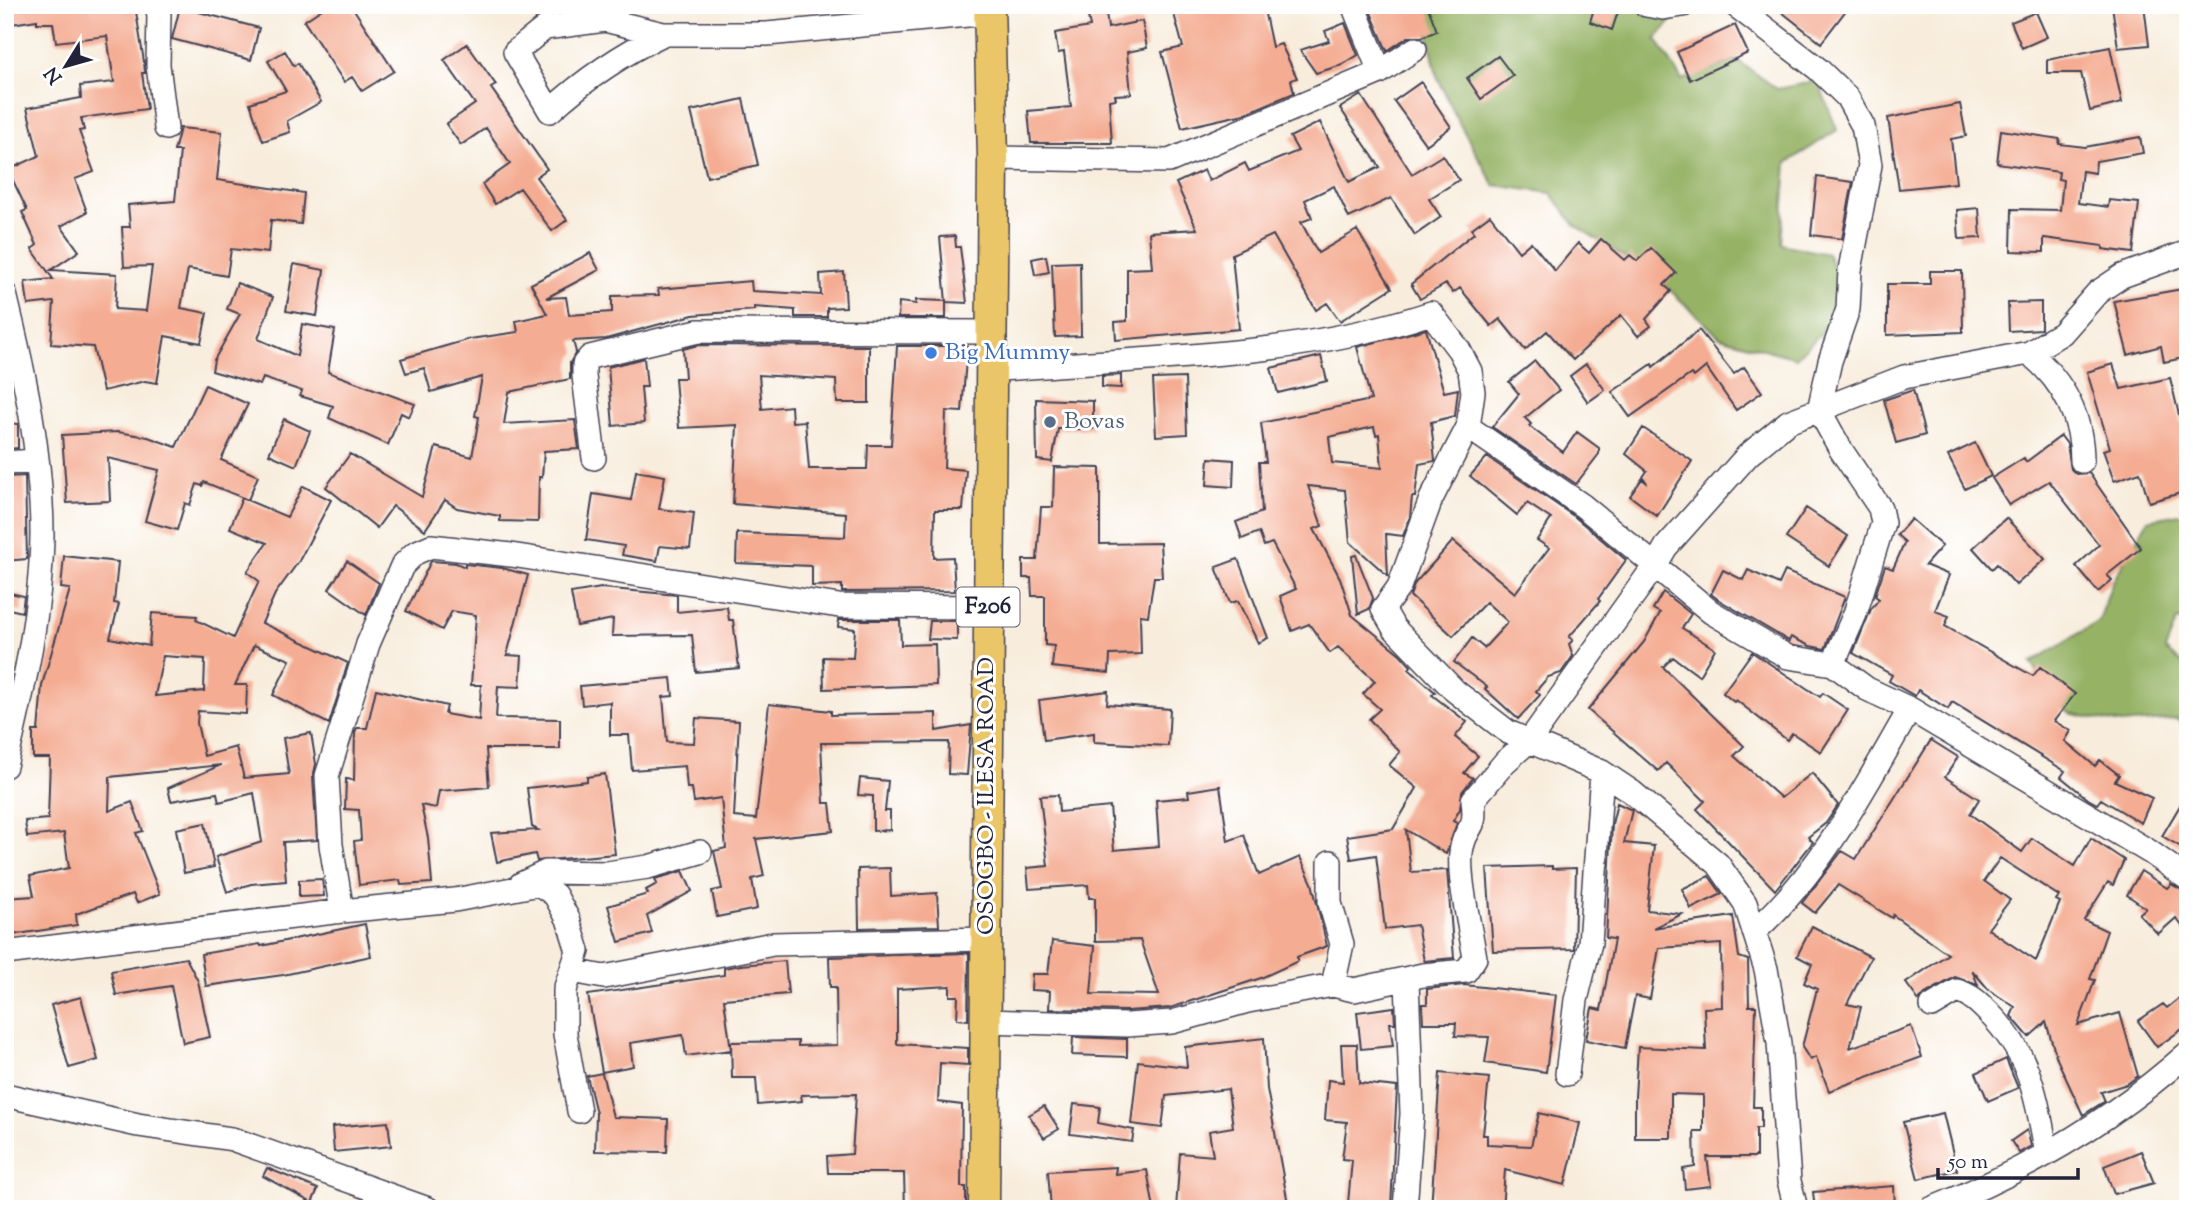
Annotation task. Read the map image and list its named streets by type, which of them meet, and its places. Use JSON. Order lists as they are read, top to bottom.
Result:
{
  "streets": {
    "main road": ["F206", "OSOGBO - ILESA ROAD"]
  },
  "places": ["Big Mummy", "Bovas"],
  "scale_bar": "50 m",
  "north": "bottom left"
}
